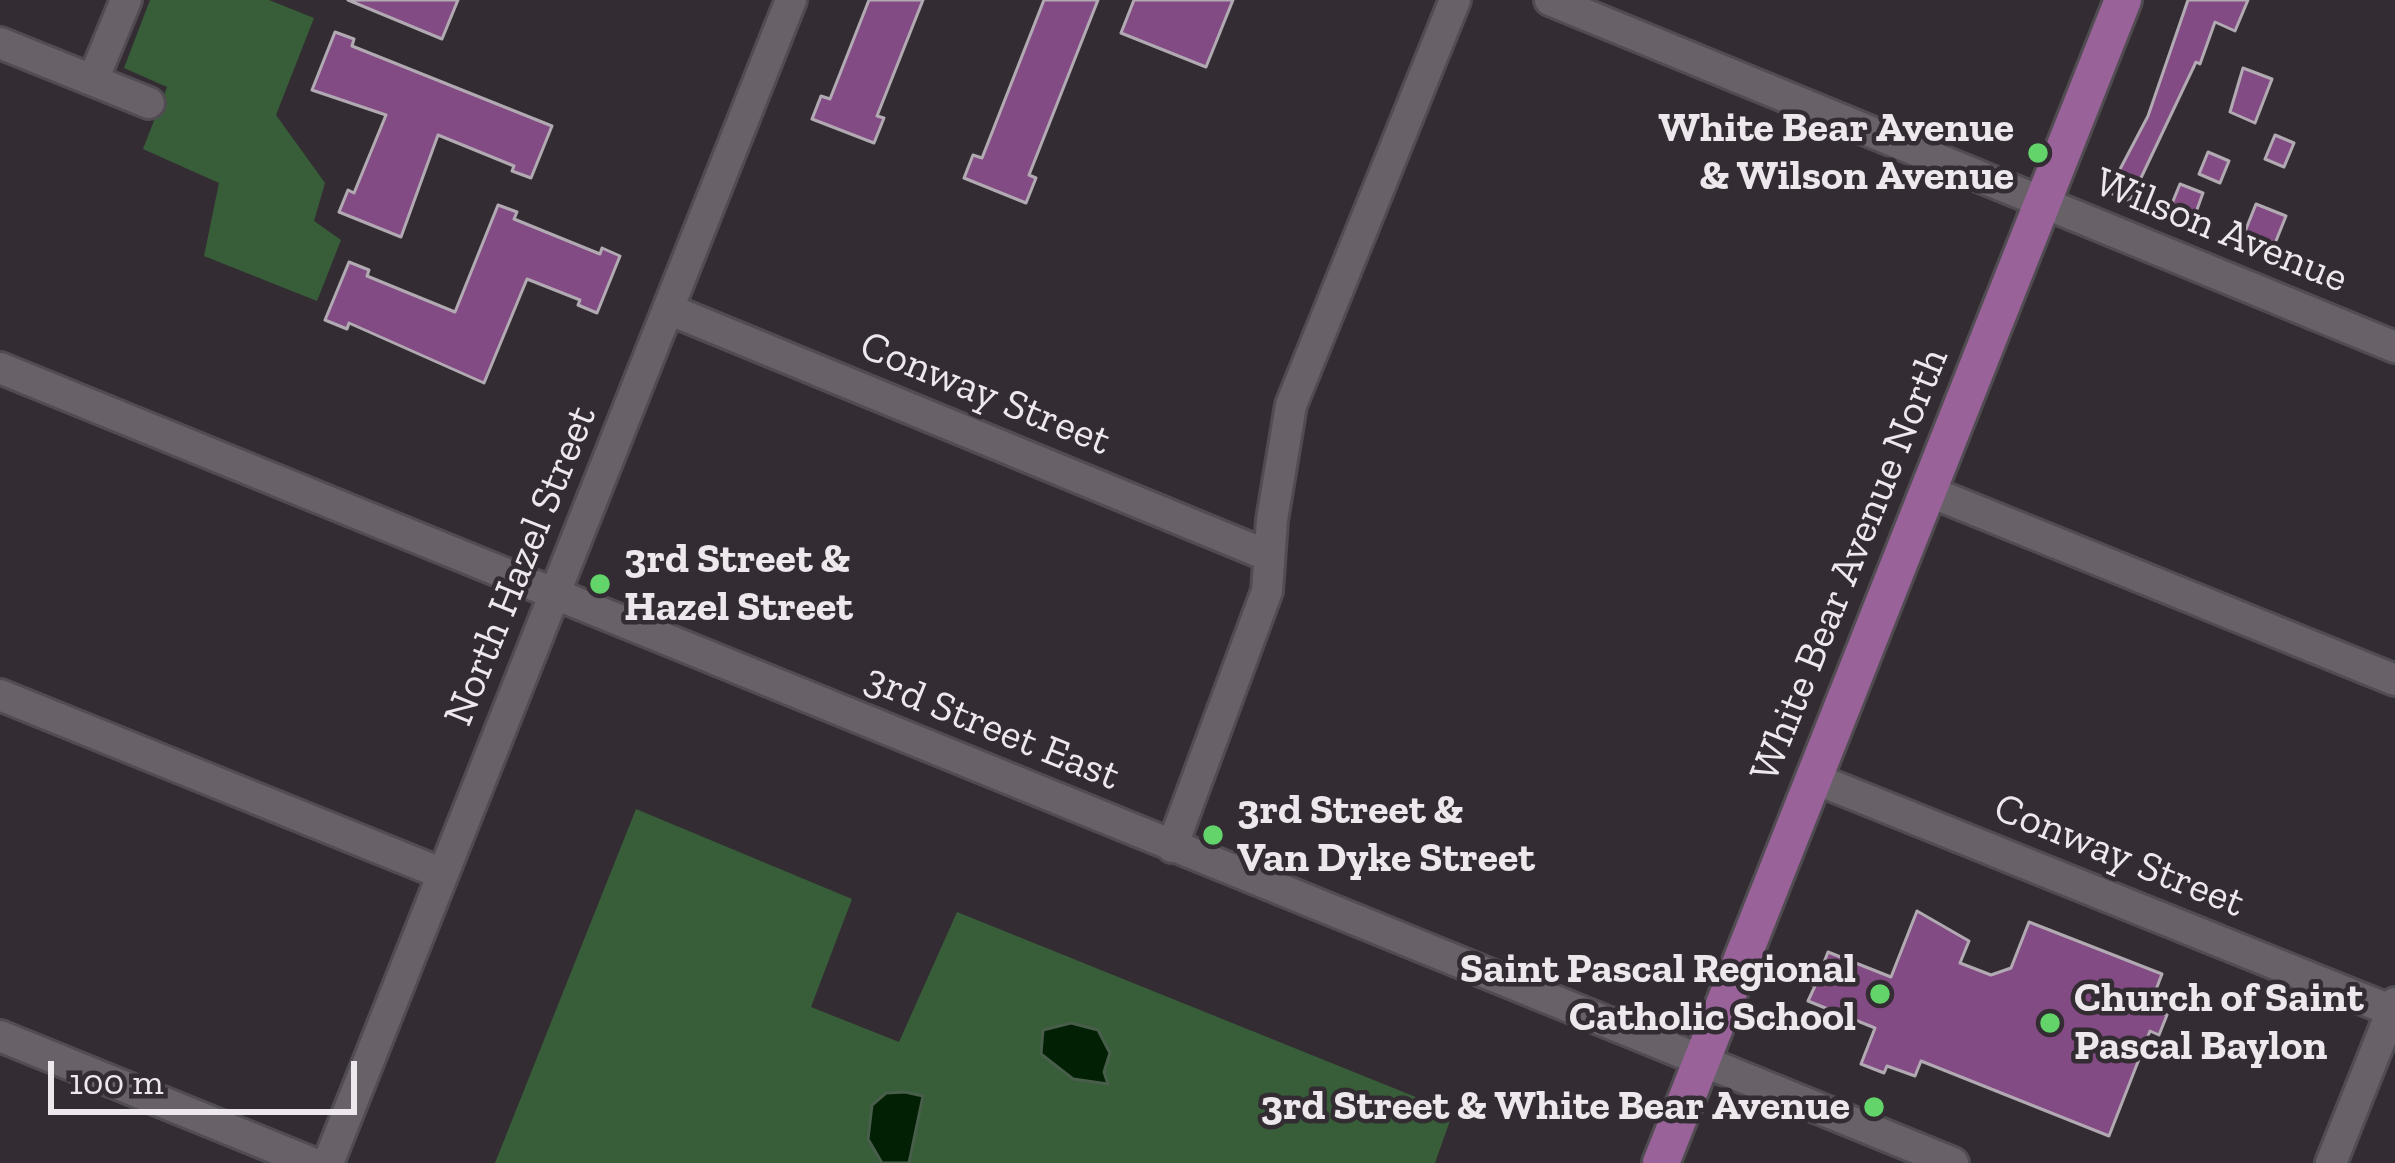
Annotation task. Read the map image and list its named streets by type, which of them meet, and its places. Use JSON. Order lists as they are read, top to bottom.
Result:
{
  "streets": {
    "main road": ["White Bear Avenue North"],
    "street": [
      "Wilson Avenue",
      "Conway Street",
      "North Hazel Street",
      "3rd Street East"
    ]
  },
  "crossings": [
    ["Wilson Avenue", "White Bear Avenue North"],
    ["Conway Street", "White Bear Avenue North"],
    ["Conway Street", "North Hazel Street"],
    ["White Bear Avenue North", "3rd Street East"],
    ["North Hazel Street", "3rd Street East"]
  ],
  "places": [
    "White Bear Avenue & Wilson Avenue",
    "3rd Street & Hazel Street",
    "3rd Street & Van Dyke Street",
    "Saint Pascal Regional Catholic School",
    "Church of Saint Pascal Baylon",
    "3rd Street & White Bear Avenue"
  ],
  "scale_bar": "100 m"
}
